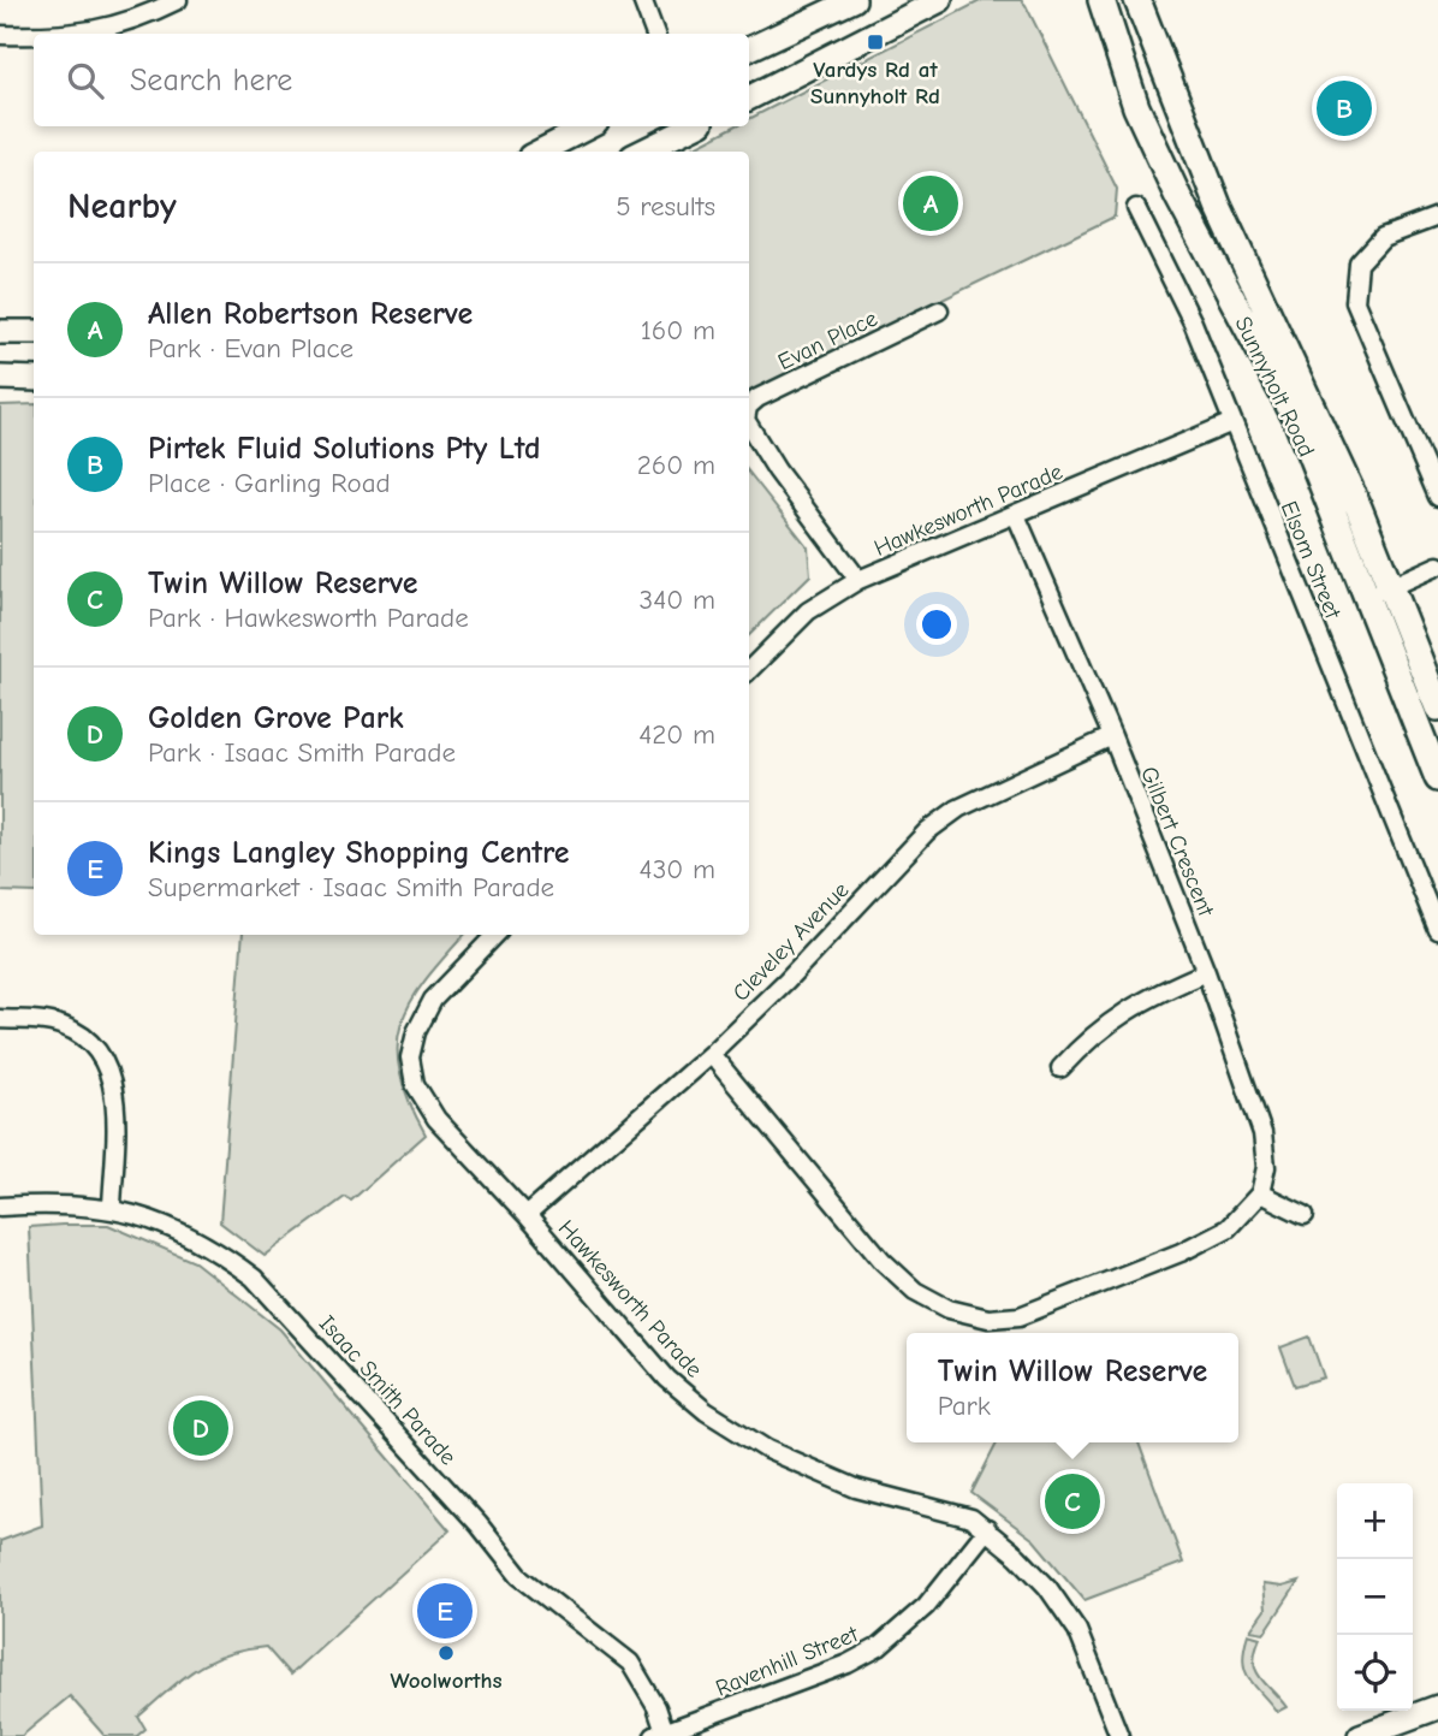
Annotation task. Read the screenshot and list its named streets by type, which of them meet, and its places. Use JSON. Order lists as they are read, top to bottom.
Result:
{
  "streets": {
    "main road": ["Sunnyholt Road"],
    "street": [
      "Evan Place",
      "Hawkesworth Parade",
      "Elsom Street",
      "Gilbert Crescent",
      "Cleveley Avenue",
      "Isaac Smith Parade",
      "Ravenhill Street"
    ]
  },
  "crossings": [
    ["Hawkesworth Parade", "Elsom Street"],
    ["Hawkesworth Parade", "Gilbert Crescent"],
    ["Hawkesworth Parade", "Cleveley Avenue"],
    ["Hawkesworth Parade", "Ravenhill Street"],
    ["Gilbert Crescent", "Cleveley Avenue"],
    ["Isaac Smith Parade", "Ravenhill Street"]
  ],
  "places": {
    "transit": ["Vardys Rd at Sunnyholt Rd"],
    "other": ["Woolworths"]
  },
  "page": {
    "search": "Search here",
    "pins": [
      "B",
      "A",
      "D",
      "C",
      "E"
    ],
    "heading": ["Nearby", "5 results"],
    "list": [
      {
        "mark": "A",
        "name": "Allen Robertson Reserve",
        "note": "Park · Evan Place",
        "value": "160 m"
      },
      {
        "mark": "B",
        "name": "Pirtek Fluid Solutions Pty Ltd",
        "note": "Place · Garling Road",
        "value": "260 m"
      },
      {
        "mark": "C",
        "name": "Twin Willow Reserve",
        "note": "Park · Hawkesworth Parade",
        "value": "340 m"
      },
      {
        "mark": "D",
        "name": "Golden Grove Park",
        "note": "Park · Isaac Smith Parade",
        "value": "420 m"
      },
      {
        "mark": "E",
        "name": "Kings Langley Shopping Centre",
        "note": "Supermarket · Isaac Smith Parade",
        "value": "430 m"
      }
    ],
    "popup": ["Twin Willow Reserve", "Park"],
    "map_buttons": ["+", "−"]
  }
}
